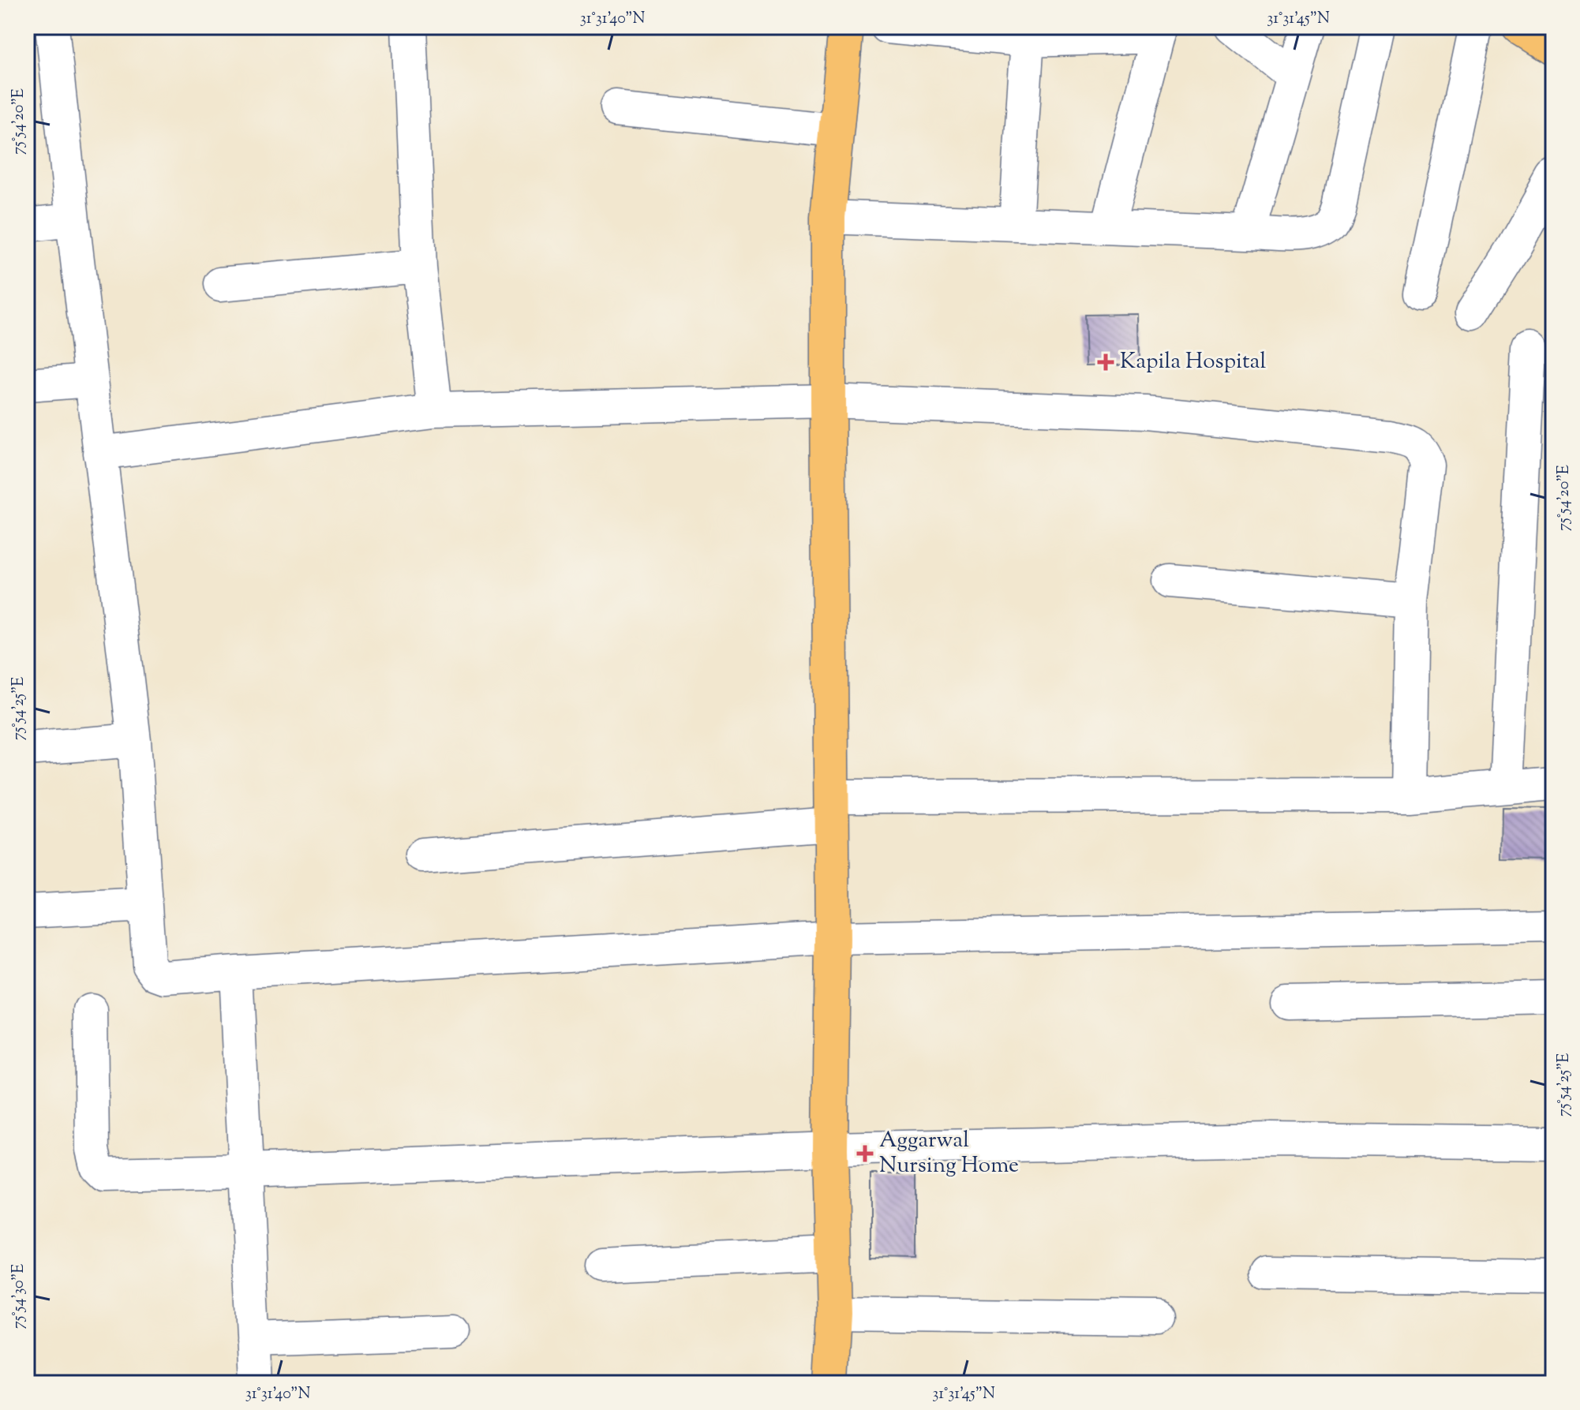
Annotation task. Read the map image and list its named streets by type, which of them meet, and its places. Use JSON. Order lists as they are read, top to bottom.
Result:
{
  "places": {
    "health": ["Kapila Hospital", "Aggarwal Nursing Home"]
  },
  "coordinates": [
    "31°31'40\"N",
    "31°31'45\"N",
    "75°54'20\"E",
    "75°54'25\"E",
    "75°54'30\"E"
  ]
}
